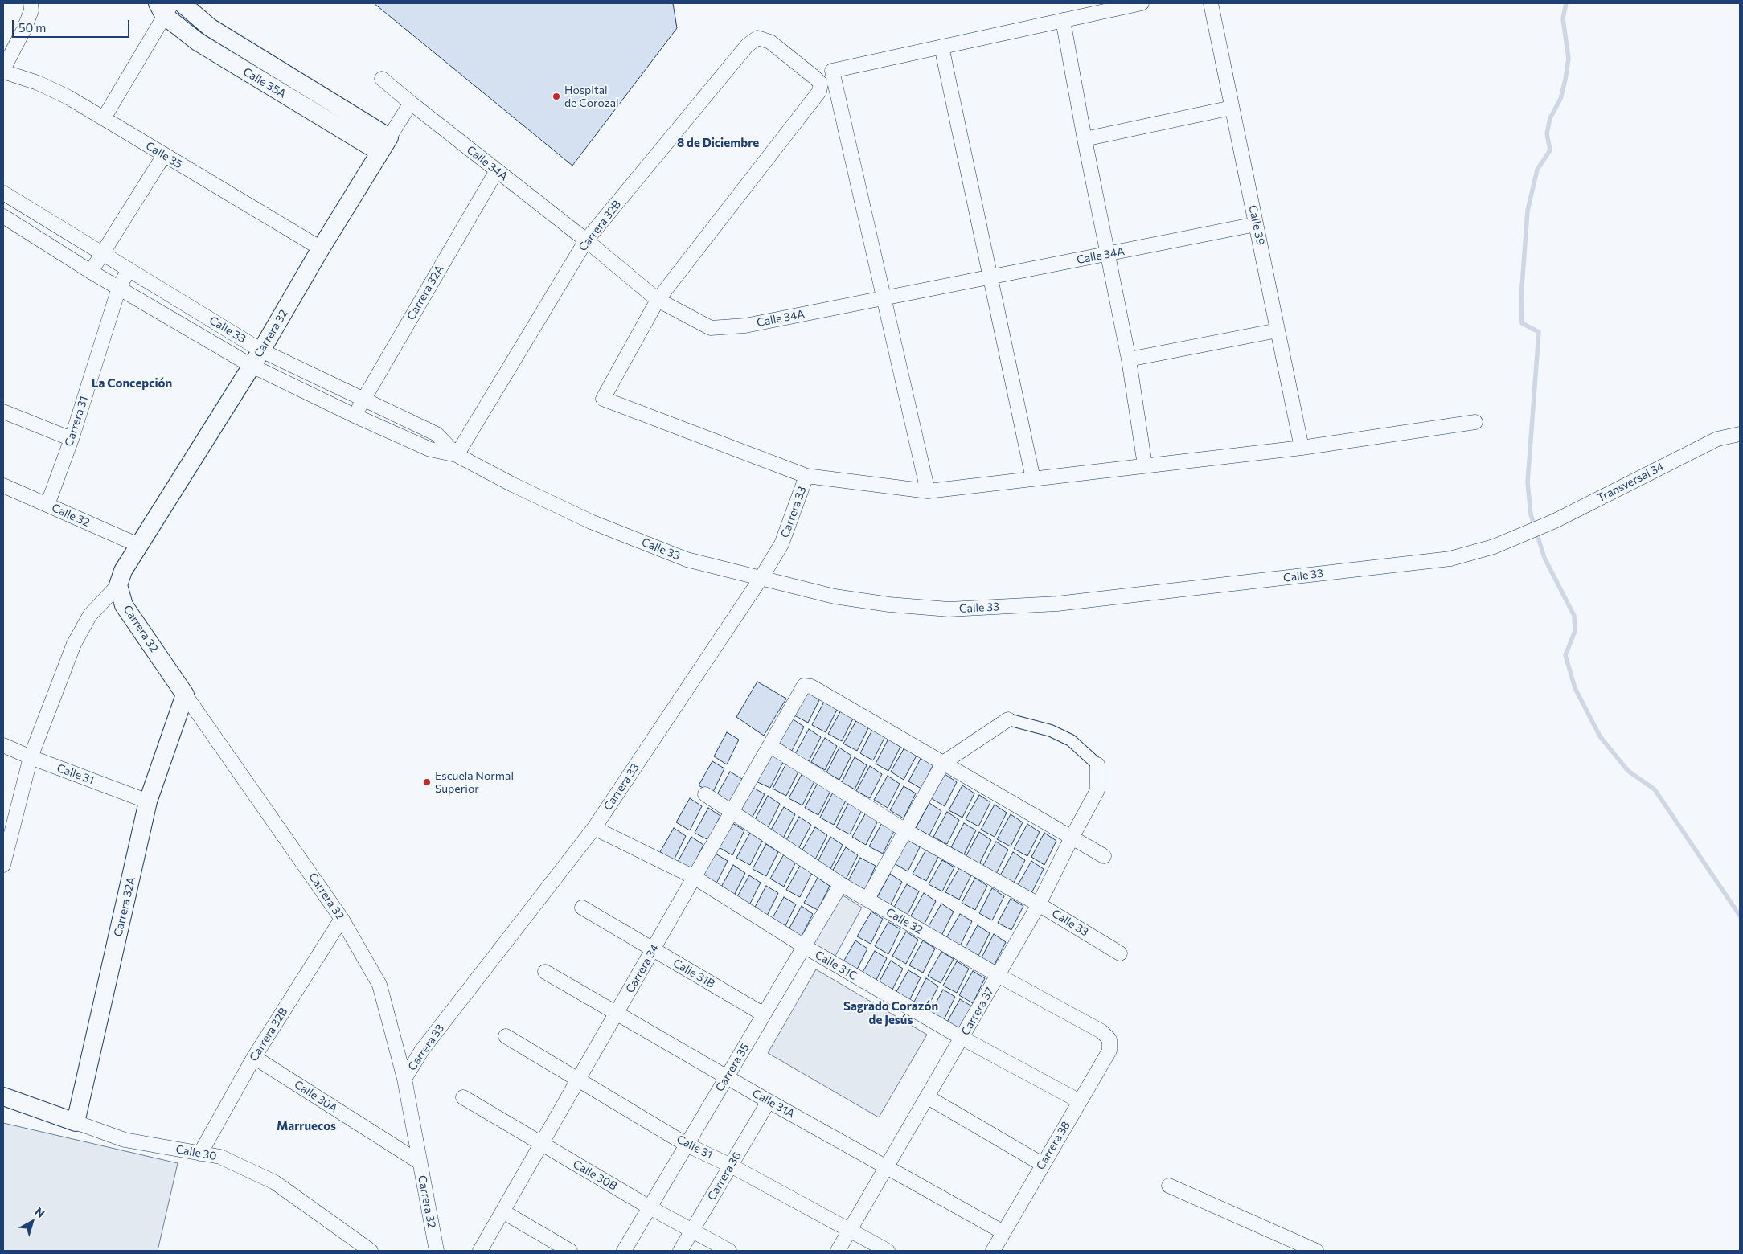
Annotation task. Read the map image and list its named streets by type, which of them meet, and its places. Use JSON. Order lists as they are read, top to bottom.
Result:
{
  "streets": {
    "street": [
      "Calle 35A",
      "Calle 35",
      "Calle 34A",
      "Calle 39",
      "Carrera 32B",
      "Carrera 32A",
      "Calle 33",
      "Carrera 32",
      "Carrera 31",
      "Transversal 34",
      "Carrera 33",
      "Calle 32",
      "Calle 31",
      "Calle 31C",
      "Carrera 34",
      "Calle 31B",
      "Carrera 37",
      "Carrera 35",
      "Calle 30A",
      "Calle 31A",
      "Carrera 38",
      "Calle 30",
      "Calle 30B",
      "Carrera 36"
    ]
  },
  "crossings": [
    ["Calle 35A", "Carrera 32"],
    ["Calle 35", "Carrera 32"],
    ["Calle 34A", "Calle 39"],
    ["Calle 34A", "Carrera 32B"],
    ["Calle 34A", "Carrera 32A"],
    ["Calle 34A", "Carrera 32"],
    ["Carrera 32B", "Calle 33"],
    ["Carrera 32B", "Carrera 32"],
    ["Carrera 32B", "Calle 30A"],
    ["Carrera 32B", "Calle 30"],
    ["Carrera 32A", "Calle 33"],
    ["Carrera 32A", "Carrera 32"],
    ["Carrera 32A", "Calle 31"],
    ["Carrera 32A", "Calle 30"],
    ["Calle 33", "Carrera 32"],
    ["Calle 33", "Carrera 31"],
    ["Calle 33", "Transversal 34"],
    ["Calle 33", "Carrera 33"],
    ["Calle 33", "Carrera 34"],
    ["Calle 33", "Carrera 37"],
    ["Carrera 32", "Carrera 33"],
    ["Carrera 32", "Calle 32"],
    ["Carrera 32", "Calle 31"],
    ["Carrera 32", "Calle 30A"],
    ["Carrera 31", "Calle 32"],
    ["Carrera 33", "Calle 31C"],
    ["Calle 32", "Carrera 34"],
    ["Calle 32", "Carrera 37"],
    ["Calle 32", "Carrera 35"],
    ["Calle 32", "Carrera 38"],
    ["Calle 31", "Carrera 34"],
    ["Calle 31", "Carrera 37"],
    ["Calle 31", "Carrera 35"],
    ["Calle 31", "Carrera 36"],
    ["Calle 31C", "Carrera 34"],
    ["Calle 31C", "Carrera 37"],
    ["Calle 31C", "Carrera 35"],
    ["Calle 31C", "Carrera 38"],
    ["Carrera 34", "Calle 31B"],
    ["Carrera 34", "Calle 31A"],
    ["Carrera 34", "Calle 30B"],
    ["Calle 31B", "Carrera 35"],
    ["Carrera 37", "Calle 31A"],
    ["Carrera 35", "Calle 31A"],
    ["Carrera 35", "Calle 30B"],
    ["Calle 31A", "Carrera 38"],
    ["Calle 31A", "Carrera 36"],
    ["Calle 30B", "Carrera 36"]
  ],
  "districts": [
    "8 de Diciembre",
    "La Concepción",
    "Sagrado Corazón de Jesús",
    "Marruecos"
  ],
  "places": ["Hospital de Corozal", "Escuela Normal Superior"],
  "scale_bar": "50 m",
  "north": "top right"
}
